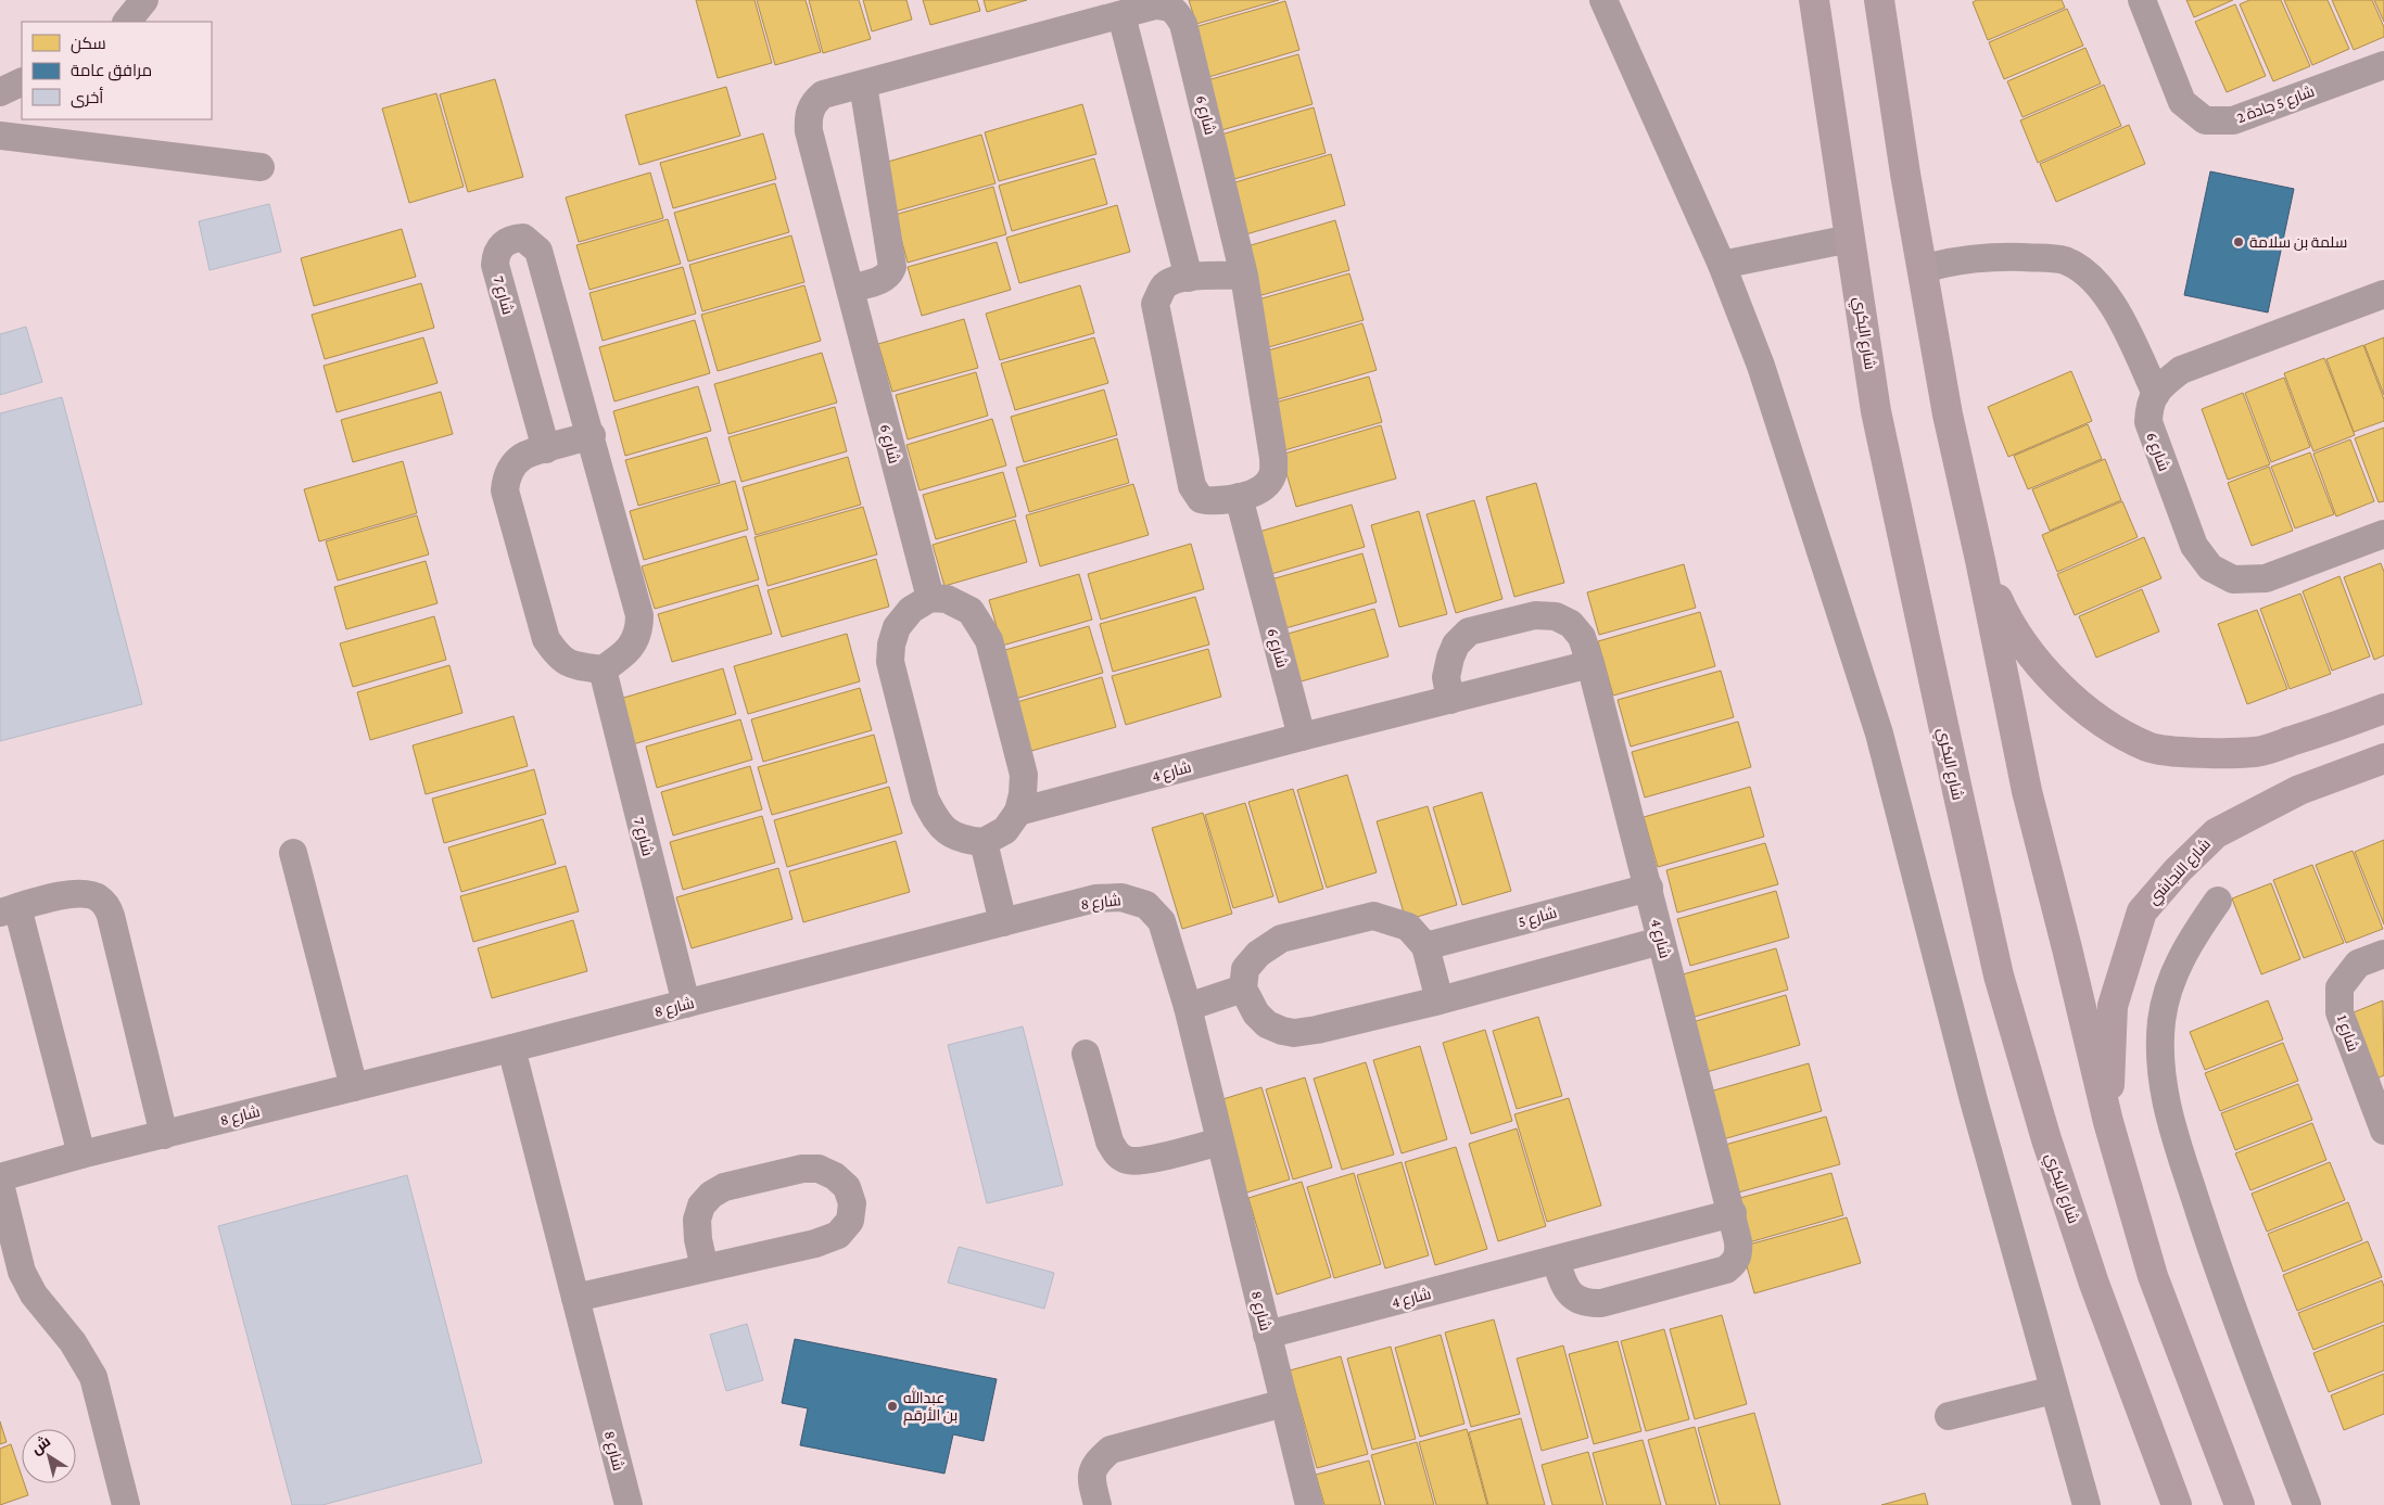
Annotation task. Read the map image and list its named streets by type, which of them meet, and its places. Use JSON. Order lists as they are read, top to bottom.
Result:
{
  "streets": {
    "main road": ["شارع البكري", "شارع النجاشي"],
    "street": [
      "شارع 5 جادة 2",
      "شارع 6",
      "شارع 7",
      "شارع 4",
      "شارع 8",
      "شارع 5",
      "شارع 1"
    ]
  },
  "crossings": [
    ["شارع 6", "شارع 4"],
    ["شارع 7", "شارع 8"],
    ["شارع 4", "شارع 8"],
    ["شارع 4", "شارع 5"]
  ],
  "places": ["سلمة بن سلامة", "عبدالله بن الأرقم"],
  "legend": ["سكن", "مرافق عامة", "أخرى"],
  "north": "top left"
}
